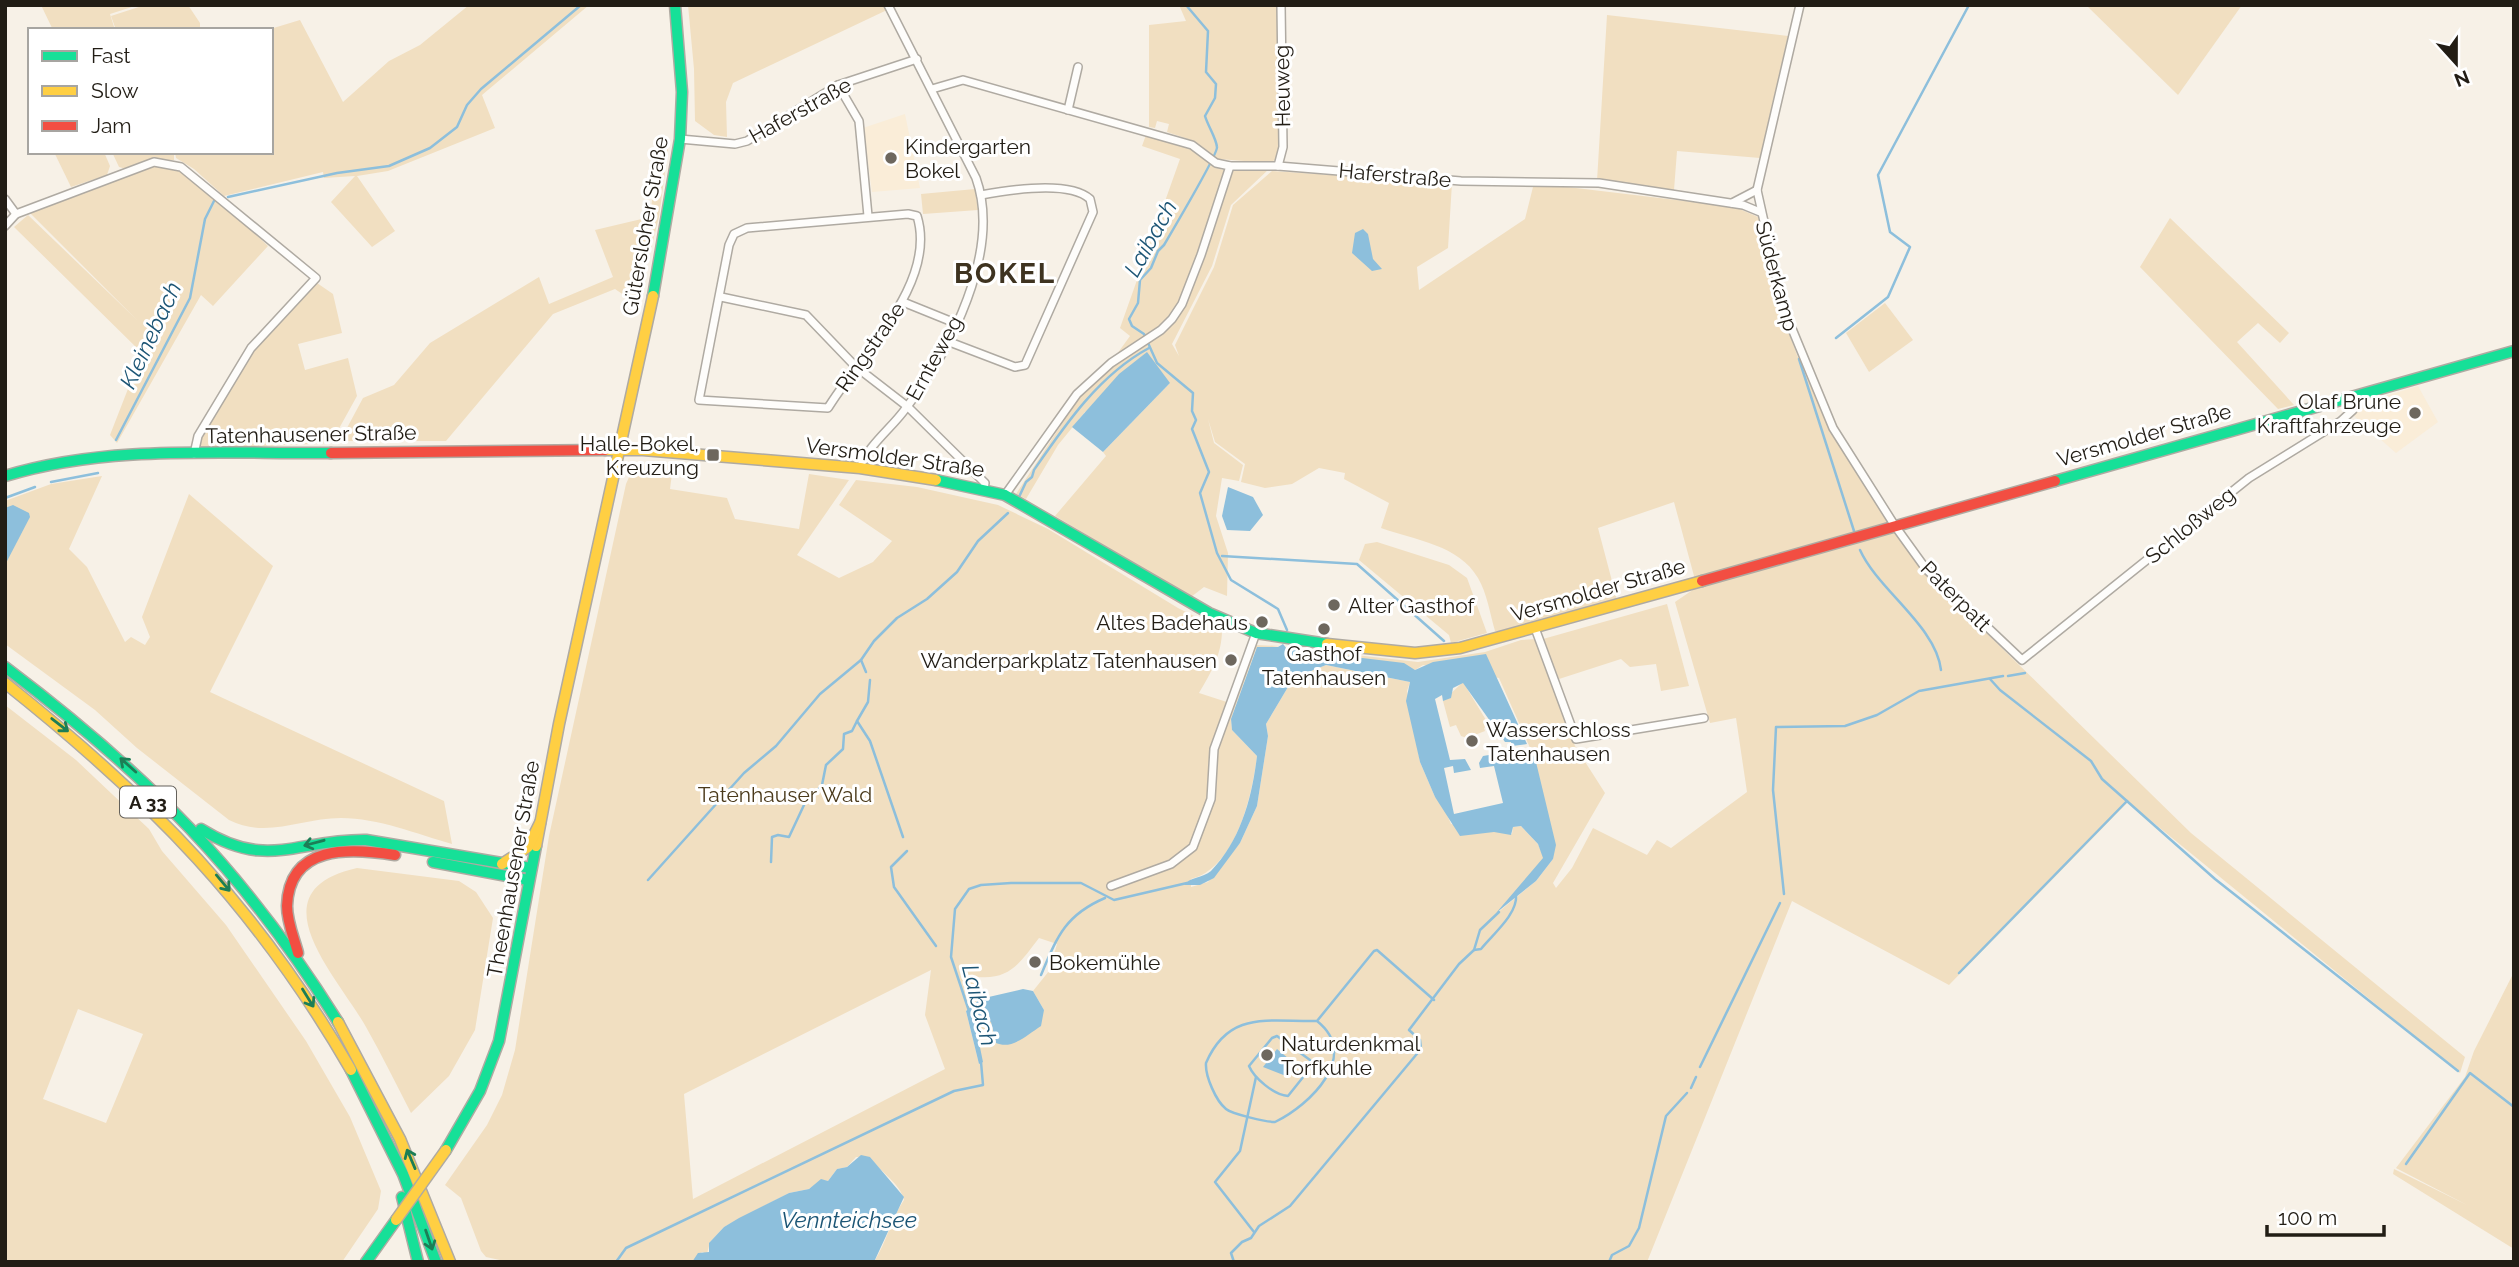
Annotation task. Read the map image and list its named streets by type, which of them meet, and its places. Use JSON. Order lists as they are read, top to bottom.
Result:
{
  "streets": {
    "main road": [
      "Gütersloher Straße",
      "Tatenhausener Straße",
      "Versmolder Straße",
      "A 33",
      "Theenhausener Straße"
    ],
    "street": [
      "Heuweg",
      "Haferstraße",
      "Süderkamp",
      "Ringstraße",
      "Ernteweg",
      "Schloßweg",
      "Paterpatt"
    ]
  },
  "crossings": [
    ["Heuweg", "Haferstraße"],
    ["Haferstraße", "Gütersloher Straße"],
    ["Haferstraße", "Süderkamp"],
    ["Haferstraße", "Ernteweg"],
    ["Gütersloher Straße", "Tatenhausener Straße"],
    ["Gütersloher Straße", "Versmolder Straße"],
    ["Gütersloher Straße", "Theenhausener Straße"],
    ["Süderkamp", "Versmolder Straße"],
    ["Süderkamp", "Paterpatt"],
    ["Ernteweg", "Versmolder Straße"],
    ["Tatenhausener Straße", "Versmolder Straße"],
    ["Tatenhausener Straße", "Theenhausener Straße"],
    ["Versmolder Straße", "Schloßweg"],
    ["Versmolder Straße", "Paterpatt"],
    ["Versmolder Straße", "Theenhausener Straße"],
    ["Schloßweg", "Paterpatt"]
  ],
  "districts": ["BOKEL"],
  "water": ["Laibach", "Kleinebach", "Vennteichsee"],
  "parks": ["Tatenhauser Wald"],
  "places": {
    "other": [
      "Kindergarten Bokel",
      "Olaf Brune Kraftfahrzeuge",
      "Alter Gasthof",
      "Altes Badehaus",
      "Gasthof Tatenhausen",
      "Wanderparkplatz Tatenhausen",
      "Wasserschloss Tatenhausen",
      "Bokemühle",
      "Naturdenkmal Torfkuhle"
    ],
    "transit": ["Halle-Bokel, Kreuzung"]
  },
  "legend": ["Fast", "Slow", "Jam"],
  "scale_bar": "100 m",
  "north": "bottom"
}
